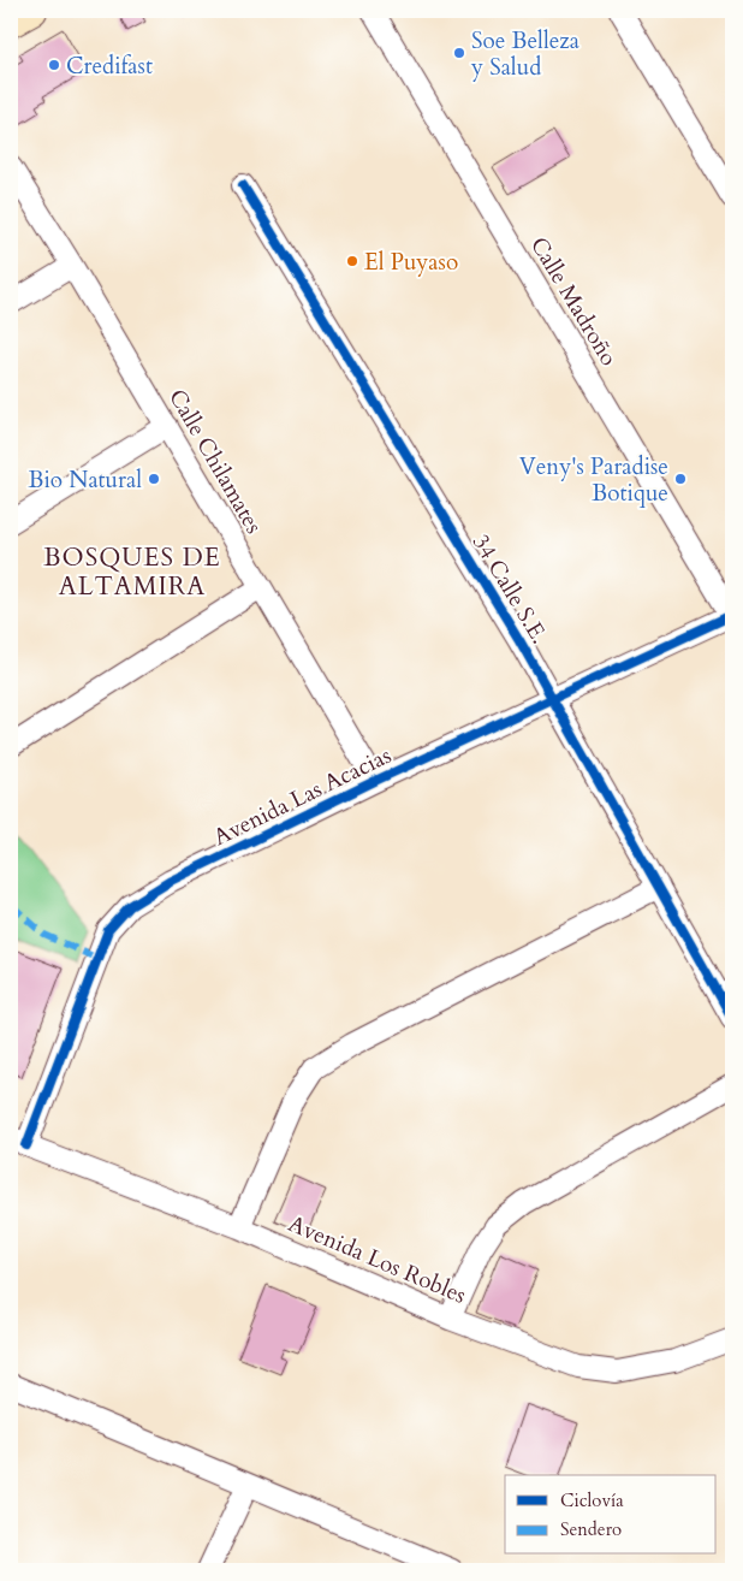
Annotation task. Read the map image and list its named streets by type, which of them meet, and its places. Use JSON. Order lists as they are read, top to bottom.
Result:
{
  "streets": {
    "street": [
      "Calle Madroño",
      "Calle Chilamates",
      "34 Calle S.E.",
      "Avenida Las Acacias",
      "Avenida Los Robles"
    ]
  },
  "crossings": [
    ["Calle Madroño", "Avenida Las Acacias"],
    ["Calle Chilamates", "Avenida Las Acacias"],
    ["34 Calle S.E.", "Avenida Las Acacias"],
    ["Avenida Las Acacias", "Avenida Los Robles"]
  ],
  "districts": ["BOSQUES DE ALTAMIRA"],
  "places": [
    "Soe Belleza y Salud",
    "Credifast",
    "El Puyaso",
    "Bio Natural",
    "Veny's Paradise Botique"
  ],
  "legend": ["Ciclovía", "Sendero"]
}
